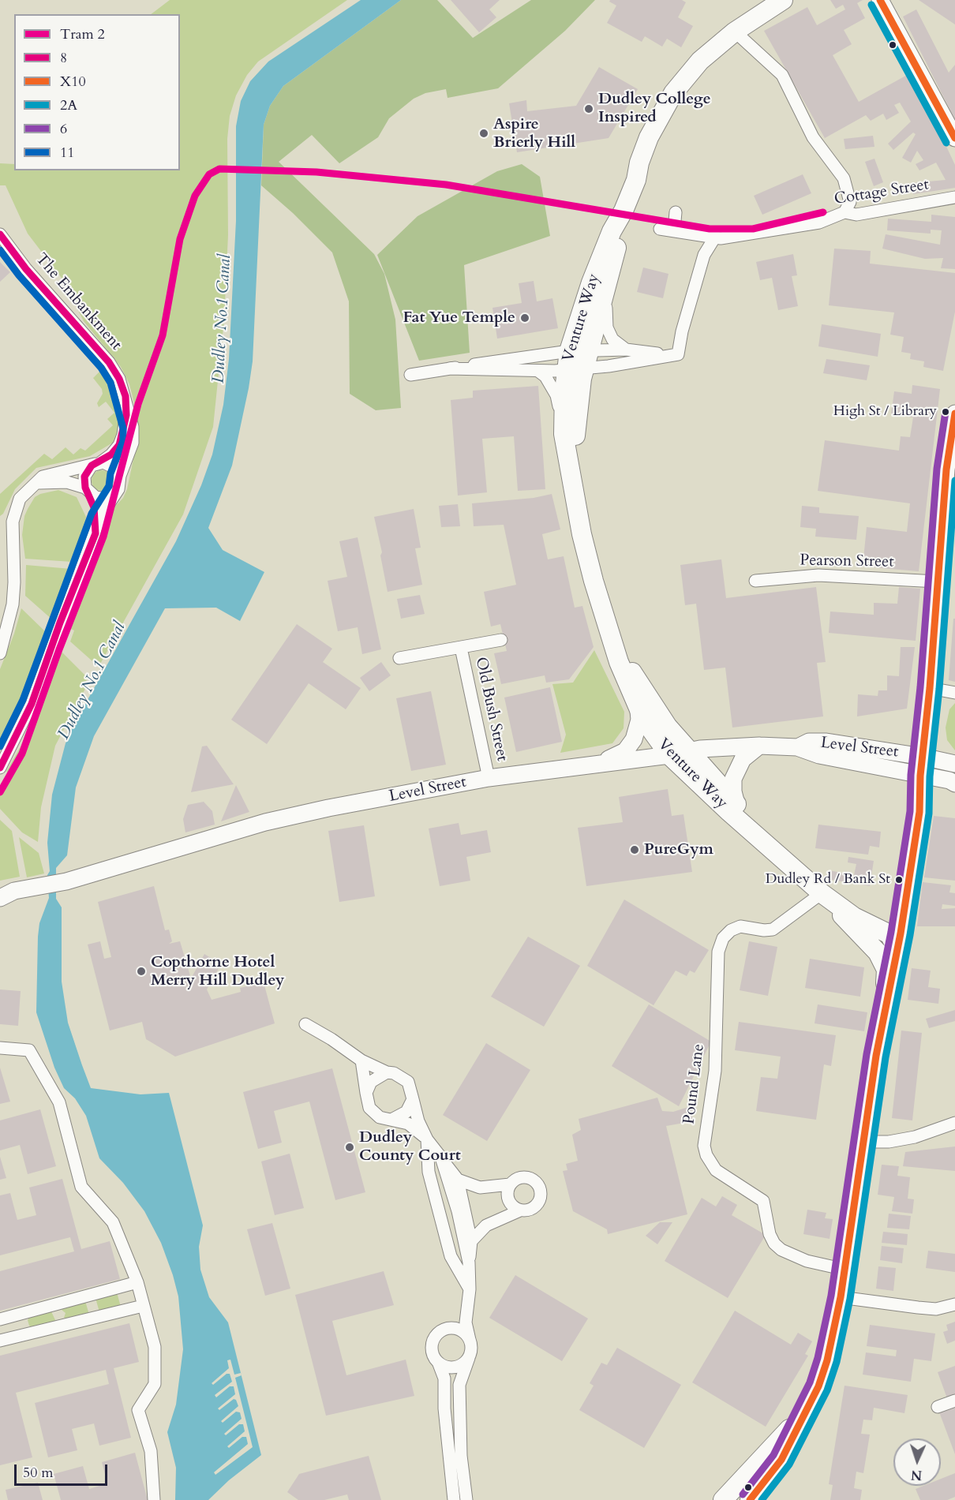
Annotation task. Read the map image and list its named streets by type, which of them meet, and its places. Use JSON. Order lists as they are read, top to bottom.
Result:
{
  "streets": {
    "main road": ["Venture Way"],
    "street": [
      "Cottage Street",
      "The Embankment",
      "Pearson Street",
      "Old Bush Street",
      "Level Street",
      "Pound Lane"
    ]
  },
  "crossings": [
    ["Venture Way", "Level Street"],
    ["Venture Way", "Pound Lane"],
    ["Old Bush Street", "Level Street"]
  ],
  "water": ["Dudley No.1 Canal"],
  "places": [
    "Dudley College Inspired",
    "Aspire Brierly Hill",
    "Fat Yue Temple",
    "High St / Library",
    "PureGym",
    "Dudley Rd / Bank St",
    "Copthorne Hotel Merry Hill Dudley",
    "Dudley County Court"
  ],
  "lines": [
    "transit line X10",
    "transit line 2A",
    "tram line 2",
    "transit line 8",
    "transit line 11",
    "transit line 6"
  ],
  "legend": [
    "Tram 2",
    "8",
    "X10",
    "2A",
    "6",
    "11"
  ],
  "scale_bar": "50 m",
  "north": "bottom"
}
